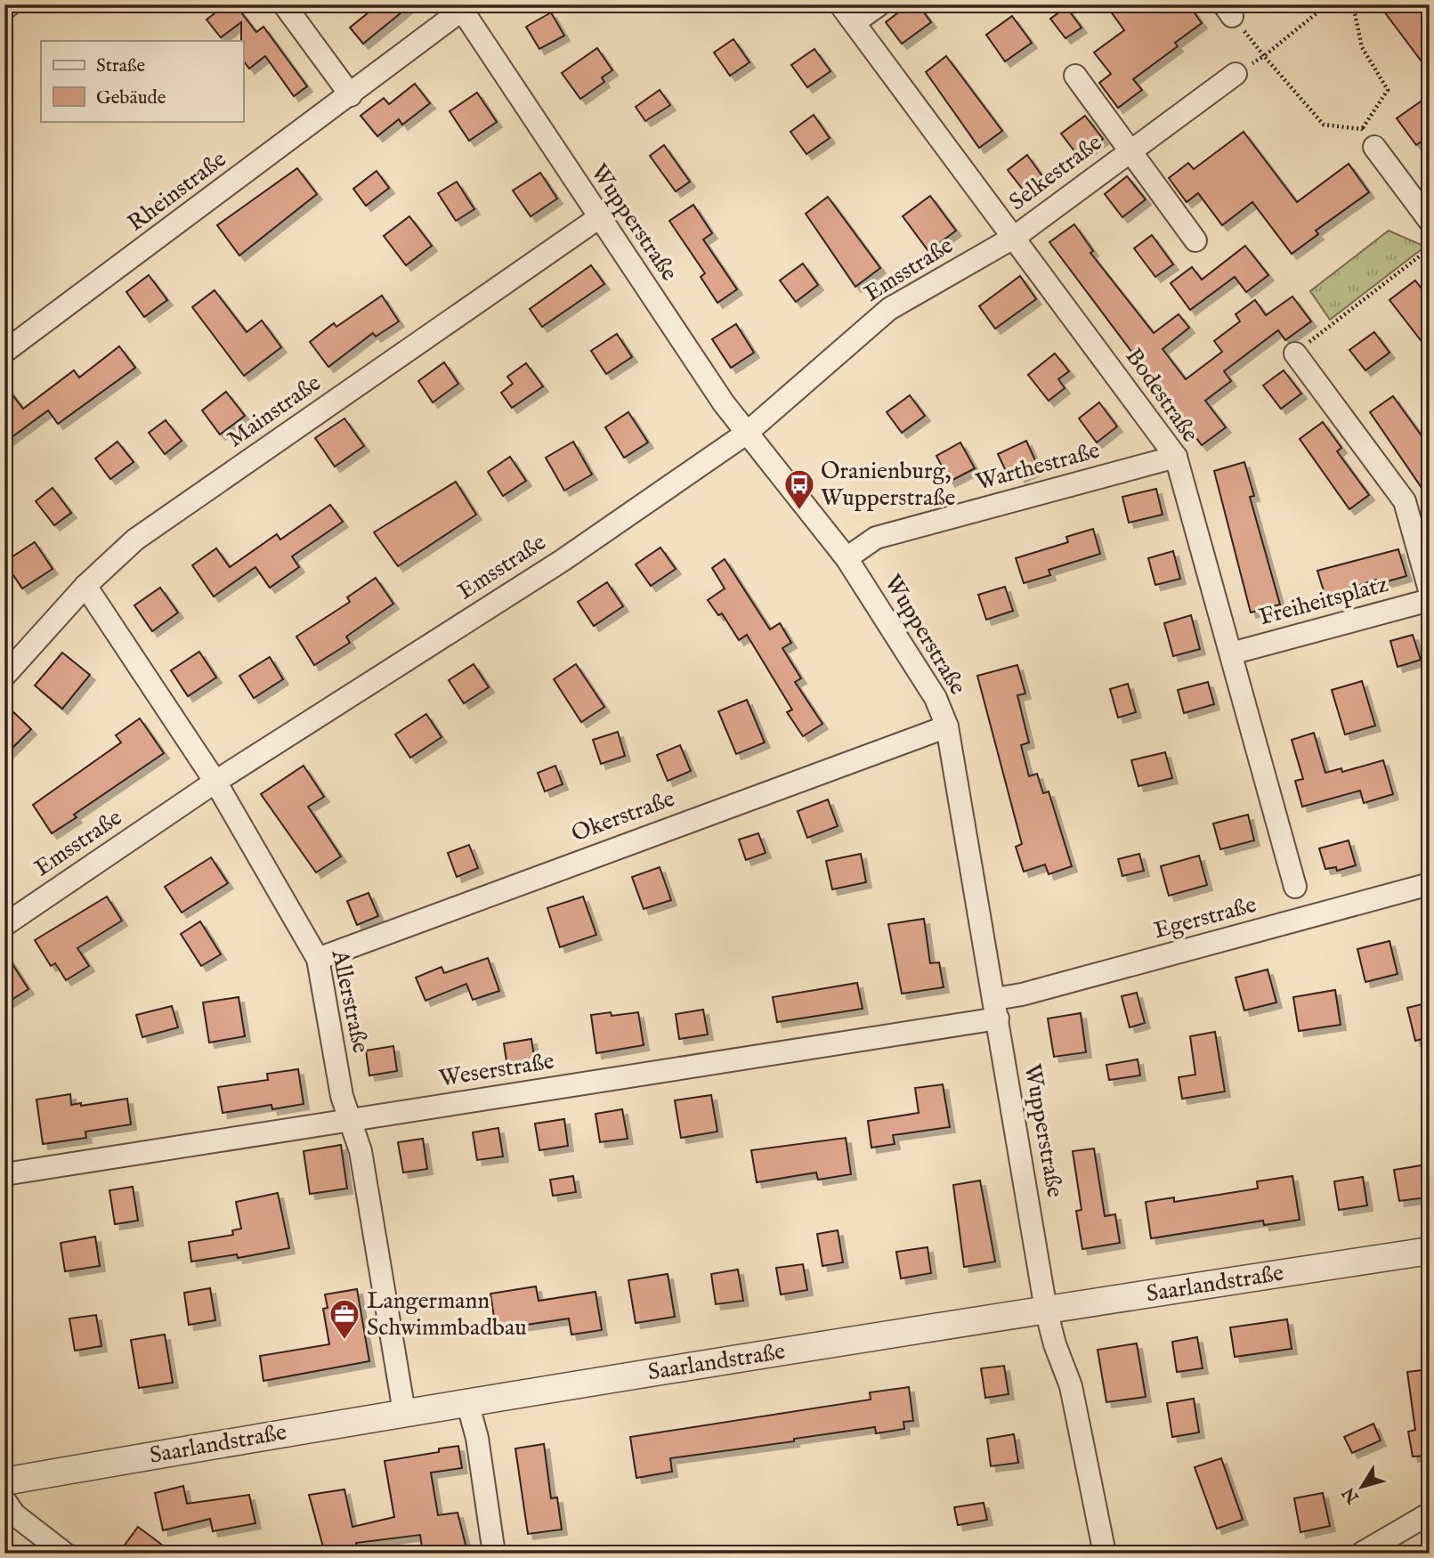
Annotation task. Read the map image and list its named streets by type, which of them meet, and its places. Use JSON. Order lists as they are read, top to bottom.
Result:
{
  "streets": {
    "street": [
      "Selkestraße",
      "Rheinstraße",
      "Wupperstraße",
      "Emsstraße",
      "Bodestraße",
      "Mainstraße",
      "Warthestraße",
      "Freiheitsplatz",
      "Okerstraße",
      "Egerstraße",
      "Allerstraße",
      "Weserstraße",
      "Saarlandstraße"
    ]
  },
  "crossings": [
    ["Selkestraße", "Emsstraße"],
    ["Selkestraße", "Bodestraße"],
    ["Rheinstraße", "Wupperstraße"],
    ["Wupperstraße", "Emsstraße"],
    ["Wupperstraße", "Mainstraße"],
    ["Wupperstraße", "Warthestraße"],
    ["Wupperstraße", "Okerstraße"],
    ["Wupperstraße", "Egerstraße"],
    ["Wupperstraße", "Weserstraße"],
    ["Wupperstraße", "Saarlandstraße"],
    ["Emsstraße", "Bodestraße"],
    ["Emsstraße", "Allerstraße"],
    ["Bodestraße", "Warthestraße"],
    ["Bodestraße", "Freiheitsplatz"],
    ["Mainstraße", "Allerstraße"],
    ["Okerstraße", "Allerstraße"],
    ["Egerstraße", "Weserstraße"],
    ["Allerstraße", "Weserstraße"],
    ["Allerstraße", "Saarlandstraße"]
  ],
  "places": {
    "bus stop": ["Oranienburg, Wupperstraße"],
    "office": ["Langermann Schwimmbadbau"]
  },
  "legend": ["Straße", "Gebäude"],
  "north": "bottom left"
}
